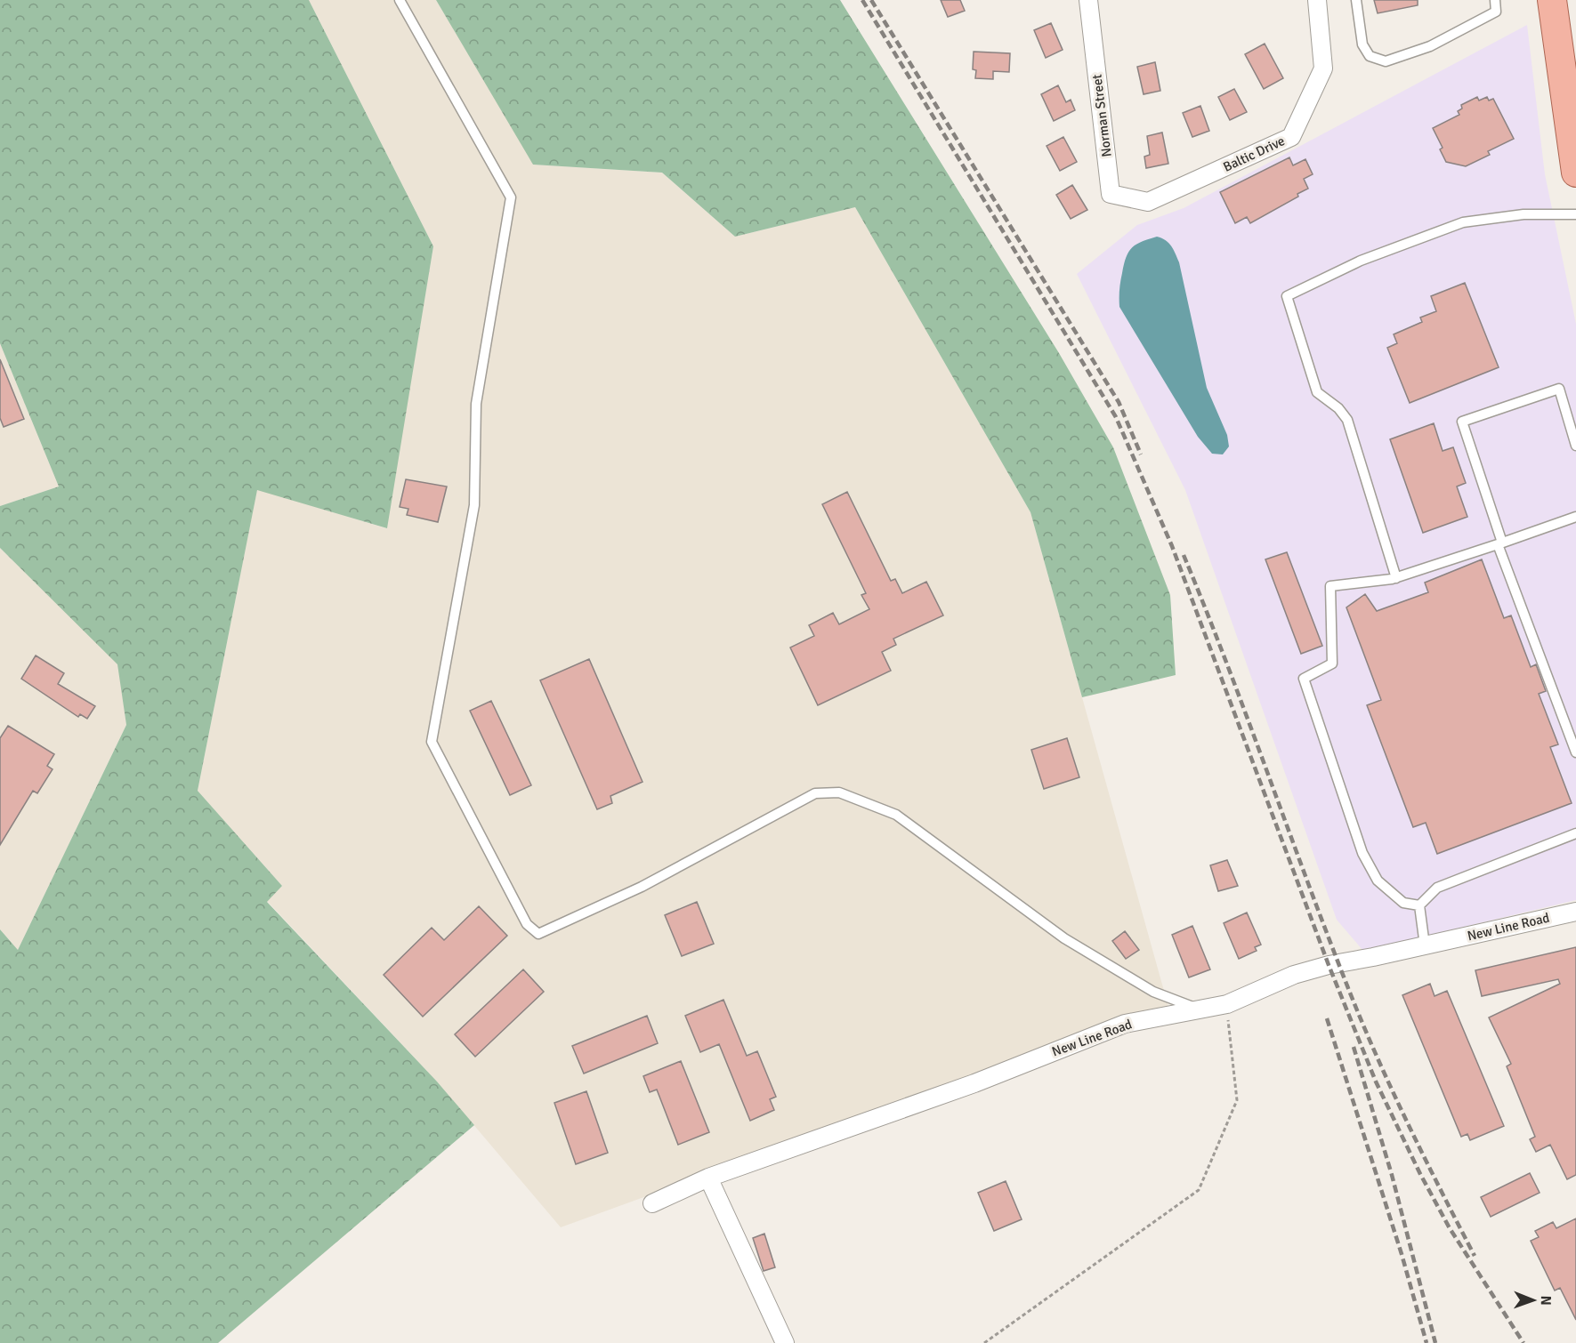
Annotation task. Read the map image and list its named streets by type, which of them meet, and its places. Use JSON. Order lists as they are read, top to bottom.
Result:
{
  "streets": {
    "street": ["Norman Street", "Baltic Drive", "New Line Road"]
  },
  "crossings": [
    ["Norman Street", "Baltic Drive"]
  ],
  "north": "right"
}
